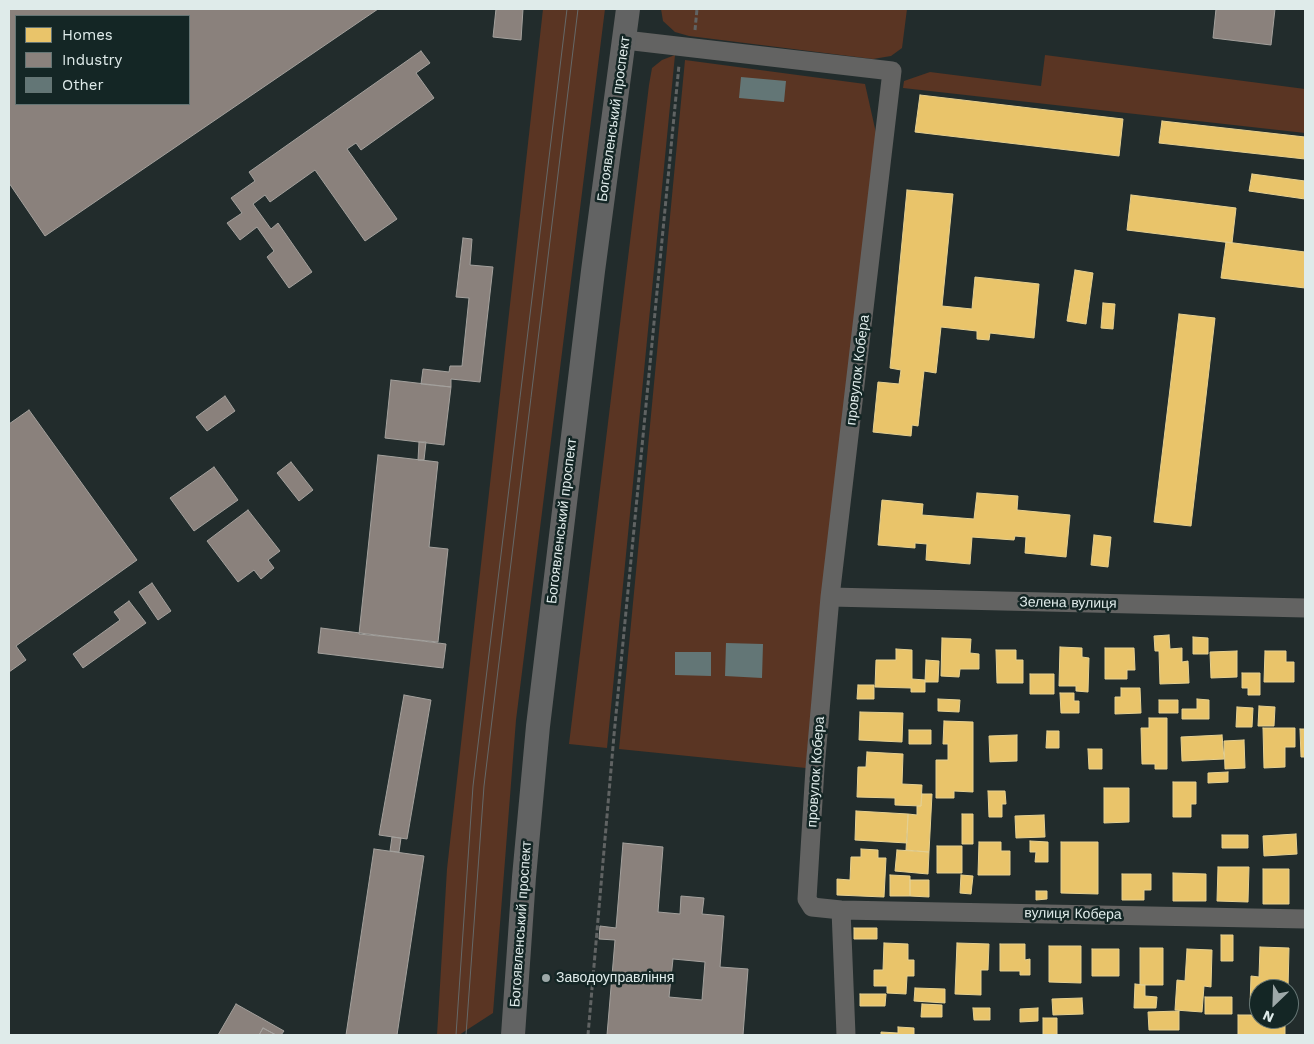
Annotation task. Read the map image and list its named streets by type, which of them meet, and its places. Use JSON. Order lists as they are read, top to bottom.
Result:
{
  "streets": {
    "main road": ["Богоявленський проспект"],
    "street": ["провулок Кобера", "Зелена вулиця", "вулиця Кобера"]
  },
  "crossings": [
    ["Богоявленський проспект", "провулок Кобера"],
    ["провулок Кобера", "Зелена вулиця"],
    ["провулок Кобера", "вулиця Кобера"]
  ],
  "places": ["Заводоуправління"],
  "legend": ["Homes", "Industry", "Other"],
  "north": "bottom left"
}
